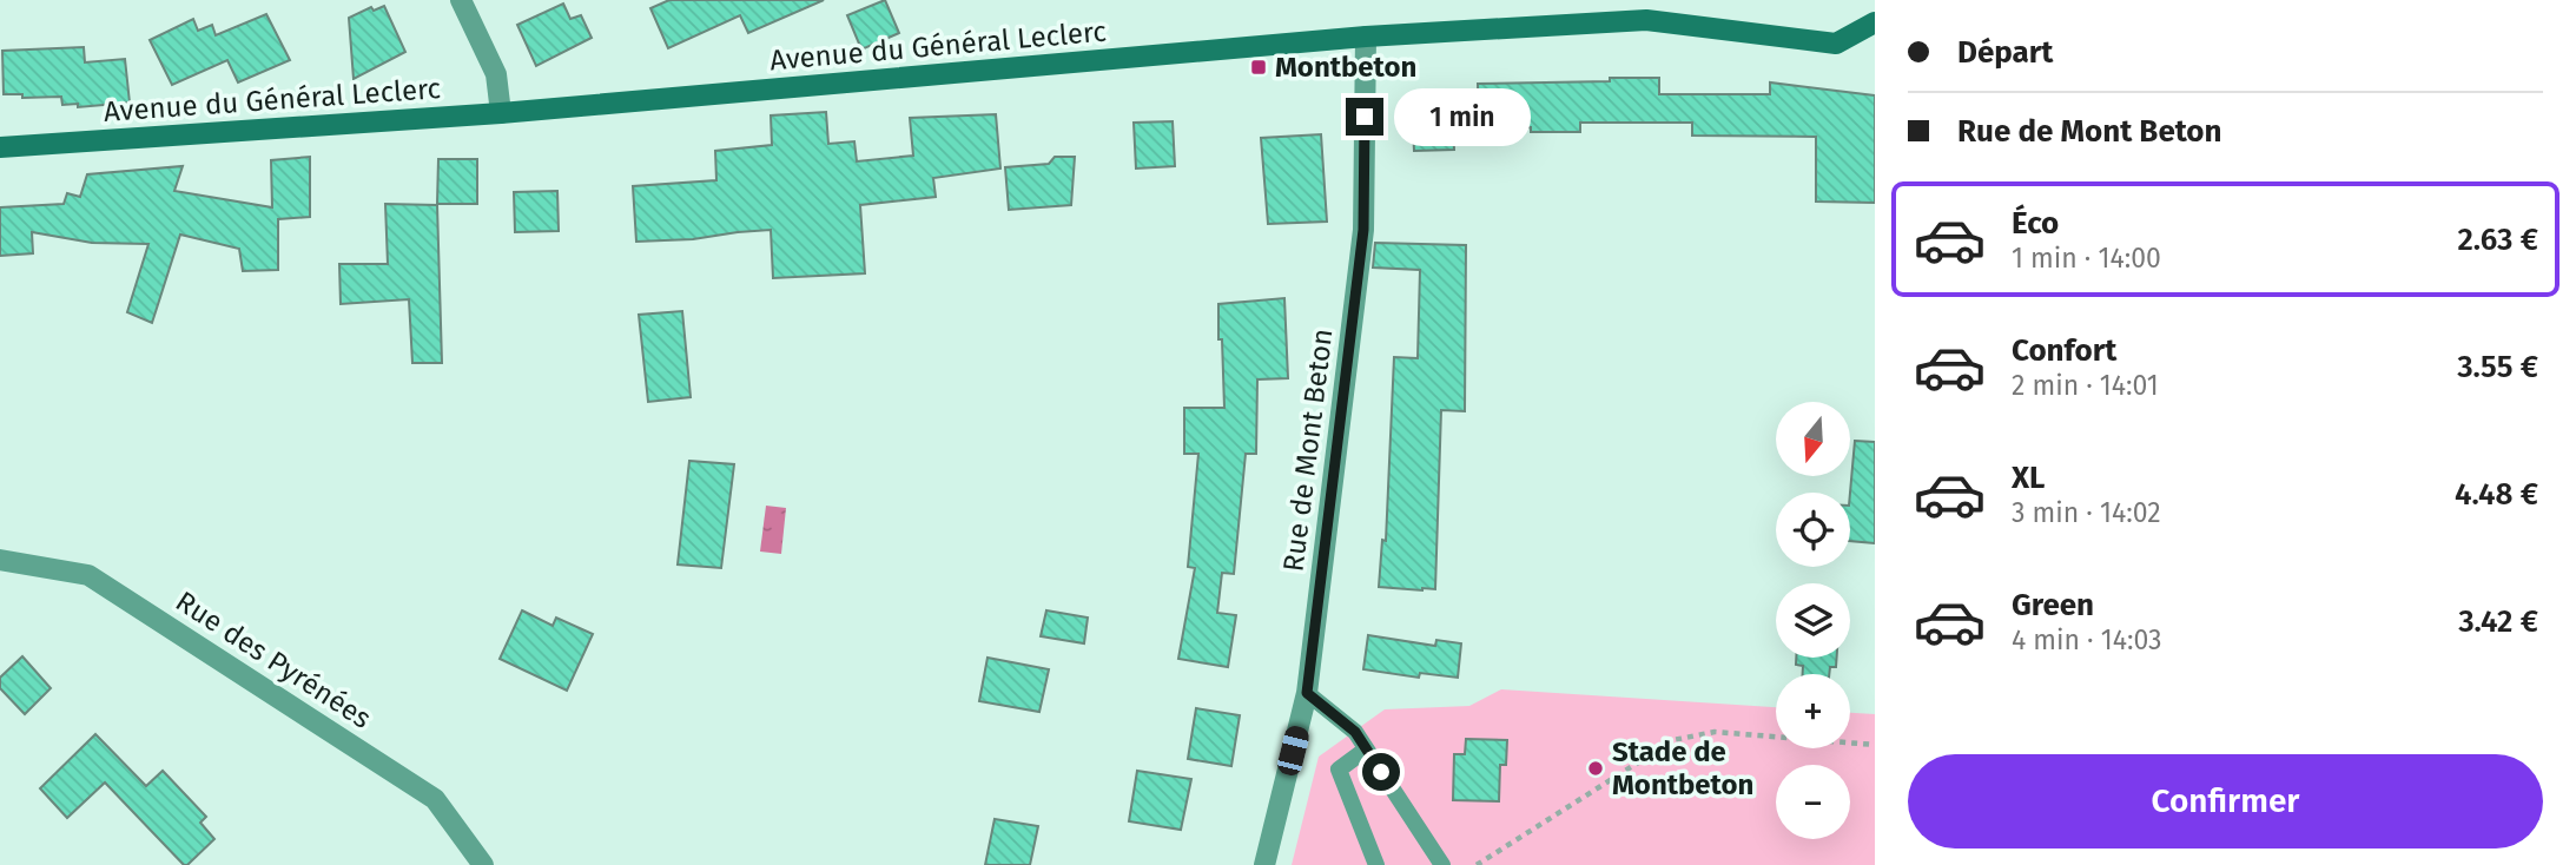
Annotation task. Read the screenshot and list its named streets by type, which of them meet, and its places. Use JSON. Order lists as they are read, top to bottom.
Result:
{
  "streets": {
    "main road": ["Avenue du Général Leclerc"],
    "street": ["Rue de Mont Beton", "Rue des Pyrénées"]
  },
  "crossings": [
    ["Avenue du Général Leclerc", "Rue de Mont Beton"]
  ],
  "places": {
    "transit": ["Montbeton"],
    "other": ["Stade de Montbeton"]
  },
  "north": "bottom",
  "page": {
    "banner": ["Départ", "Rue de Mont Beton"],
    "bubble": "1 min",
    "list": [
      {
        "name": "Éco",
        "note": "1 min · 14:00",
        "value": "2.63 €"
      },
      {
        "name": "Confort",
        "note": "2 min · 14:01",
        "value": "3.55 €"
      },
      {
        "name": "XL",
        "note": "3 min · 14:02",
        "value": "4.48 €"
      },
      {
        "name": "Green",
        "note": "4 min · 14:03",
        "value": "3.42 €"
      }
    ],
    "map_buttons": ["+", "−"],
    "buttons": "Confirmer"
  }
}
